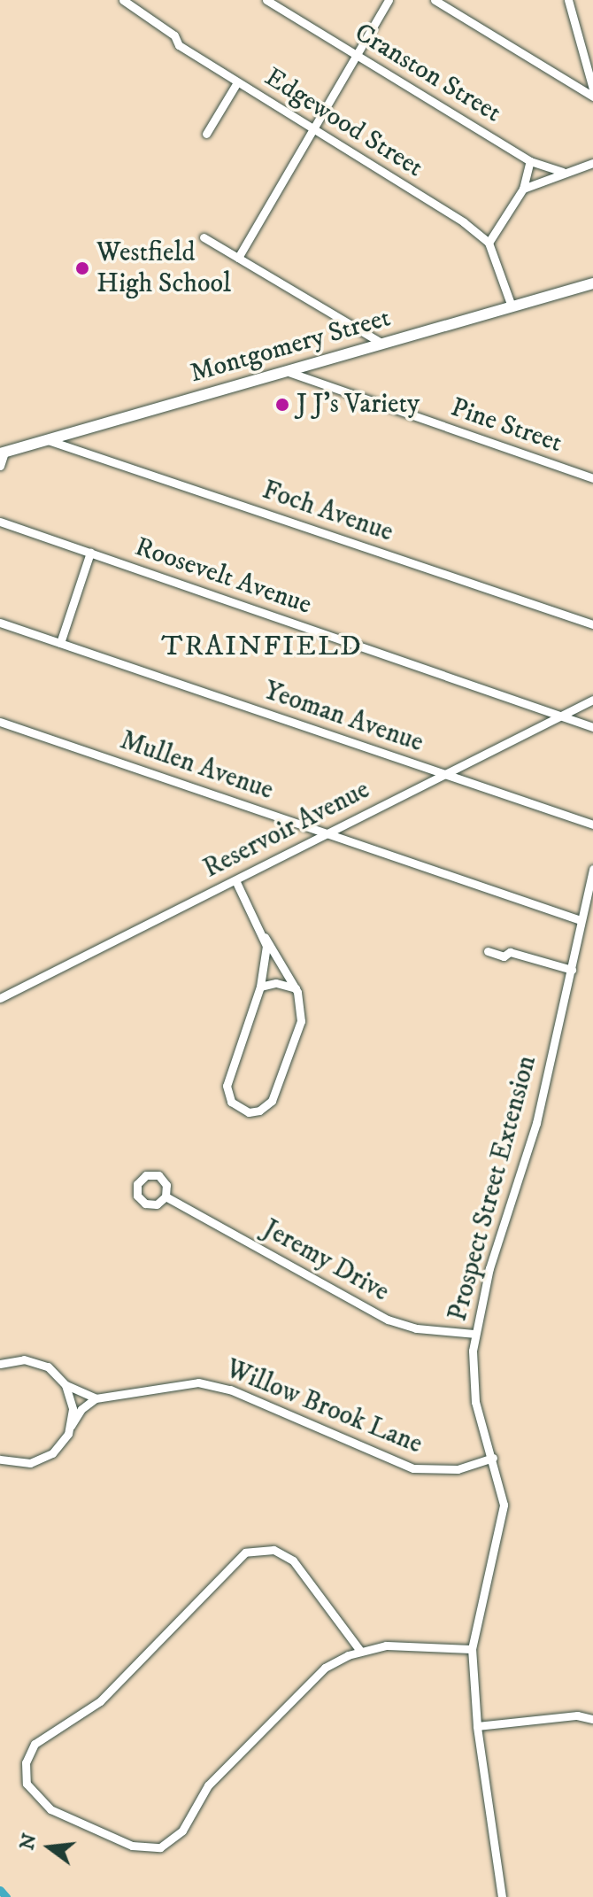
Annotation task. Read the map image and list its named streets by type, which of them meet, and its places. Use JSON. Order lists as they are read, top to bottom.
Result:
{
  "streets": {
    "main road": ["Montgomery Street"],
    "street": [
      "Cranston Street",
      "Edgewood Street",
      "Pine Street",
      "Foch Avenue",
      "Roosevelt Avenue",
      "Yeoman Avenue",
      "Mullen Avenue",
      "Reservoir Avenue",
      "Prospect Street Extension",
      "Jeremy Drive",
      "Willow Brook Lane"
    ]
  },
  "crossings": [
    ["Montgomery Street", "Pine Street"],
    ["Montgomery Street", "Foch Avenue"],
    ["Roosevelt Avenue", "Reservoir Avenue"],
    ["Yeoman Avenue", "Reservoir Avenue"],
    ["Mullen Avenue", "Reservoir Avenue"],
    ["Mullen Avenue", "Prospect Street Extension"],
    ["Prospect Street Extension", "Jeremy Drive"],
    ["Prospect Street Extension", "Willow Brook Lane"]
  ],
  "districts": ["TRAINFIELD"],
  "places": ["Westfield High School", "J J's Variety"],
  "north": "left"
}
